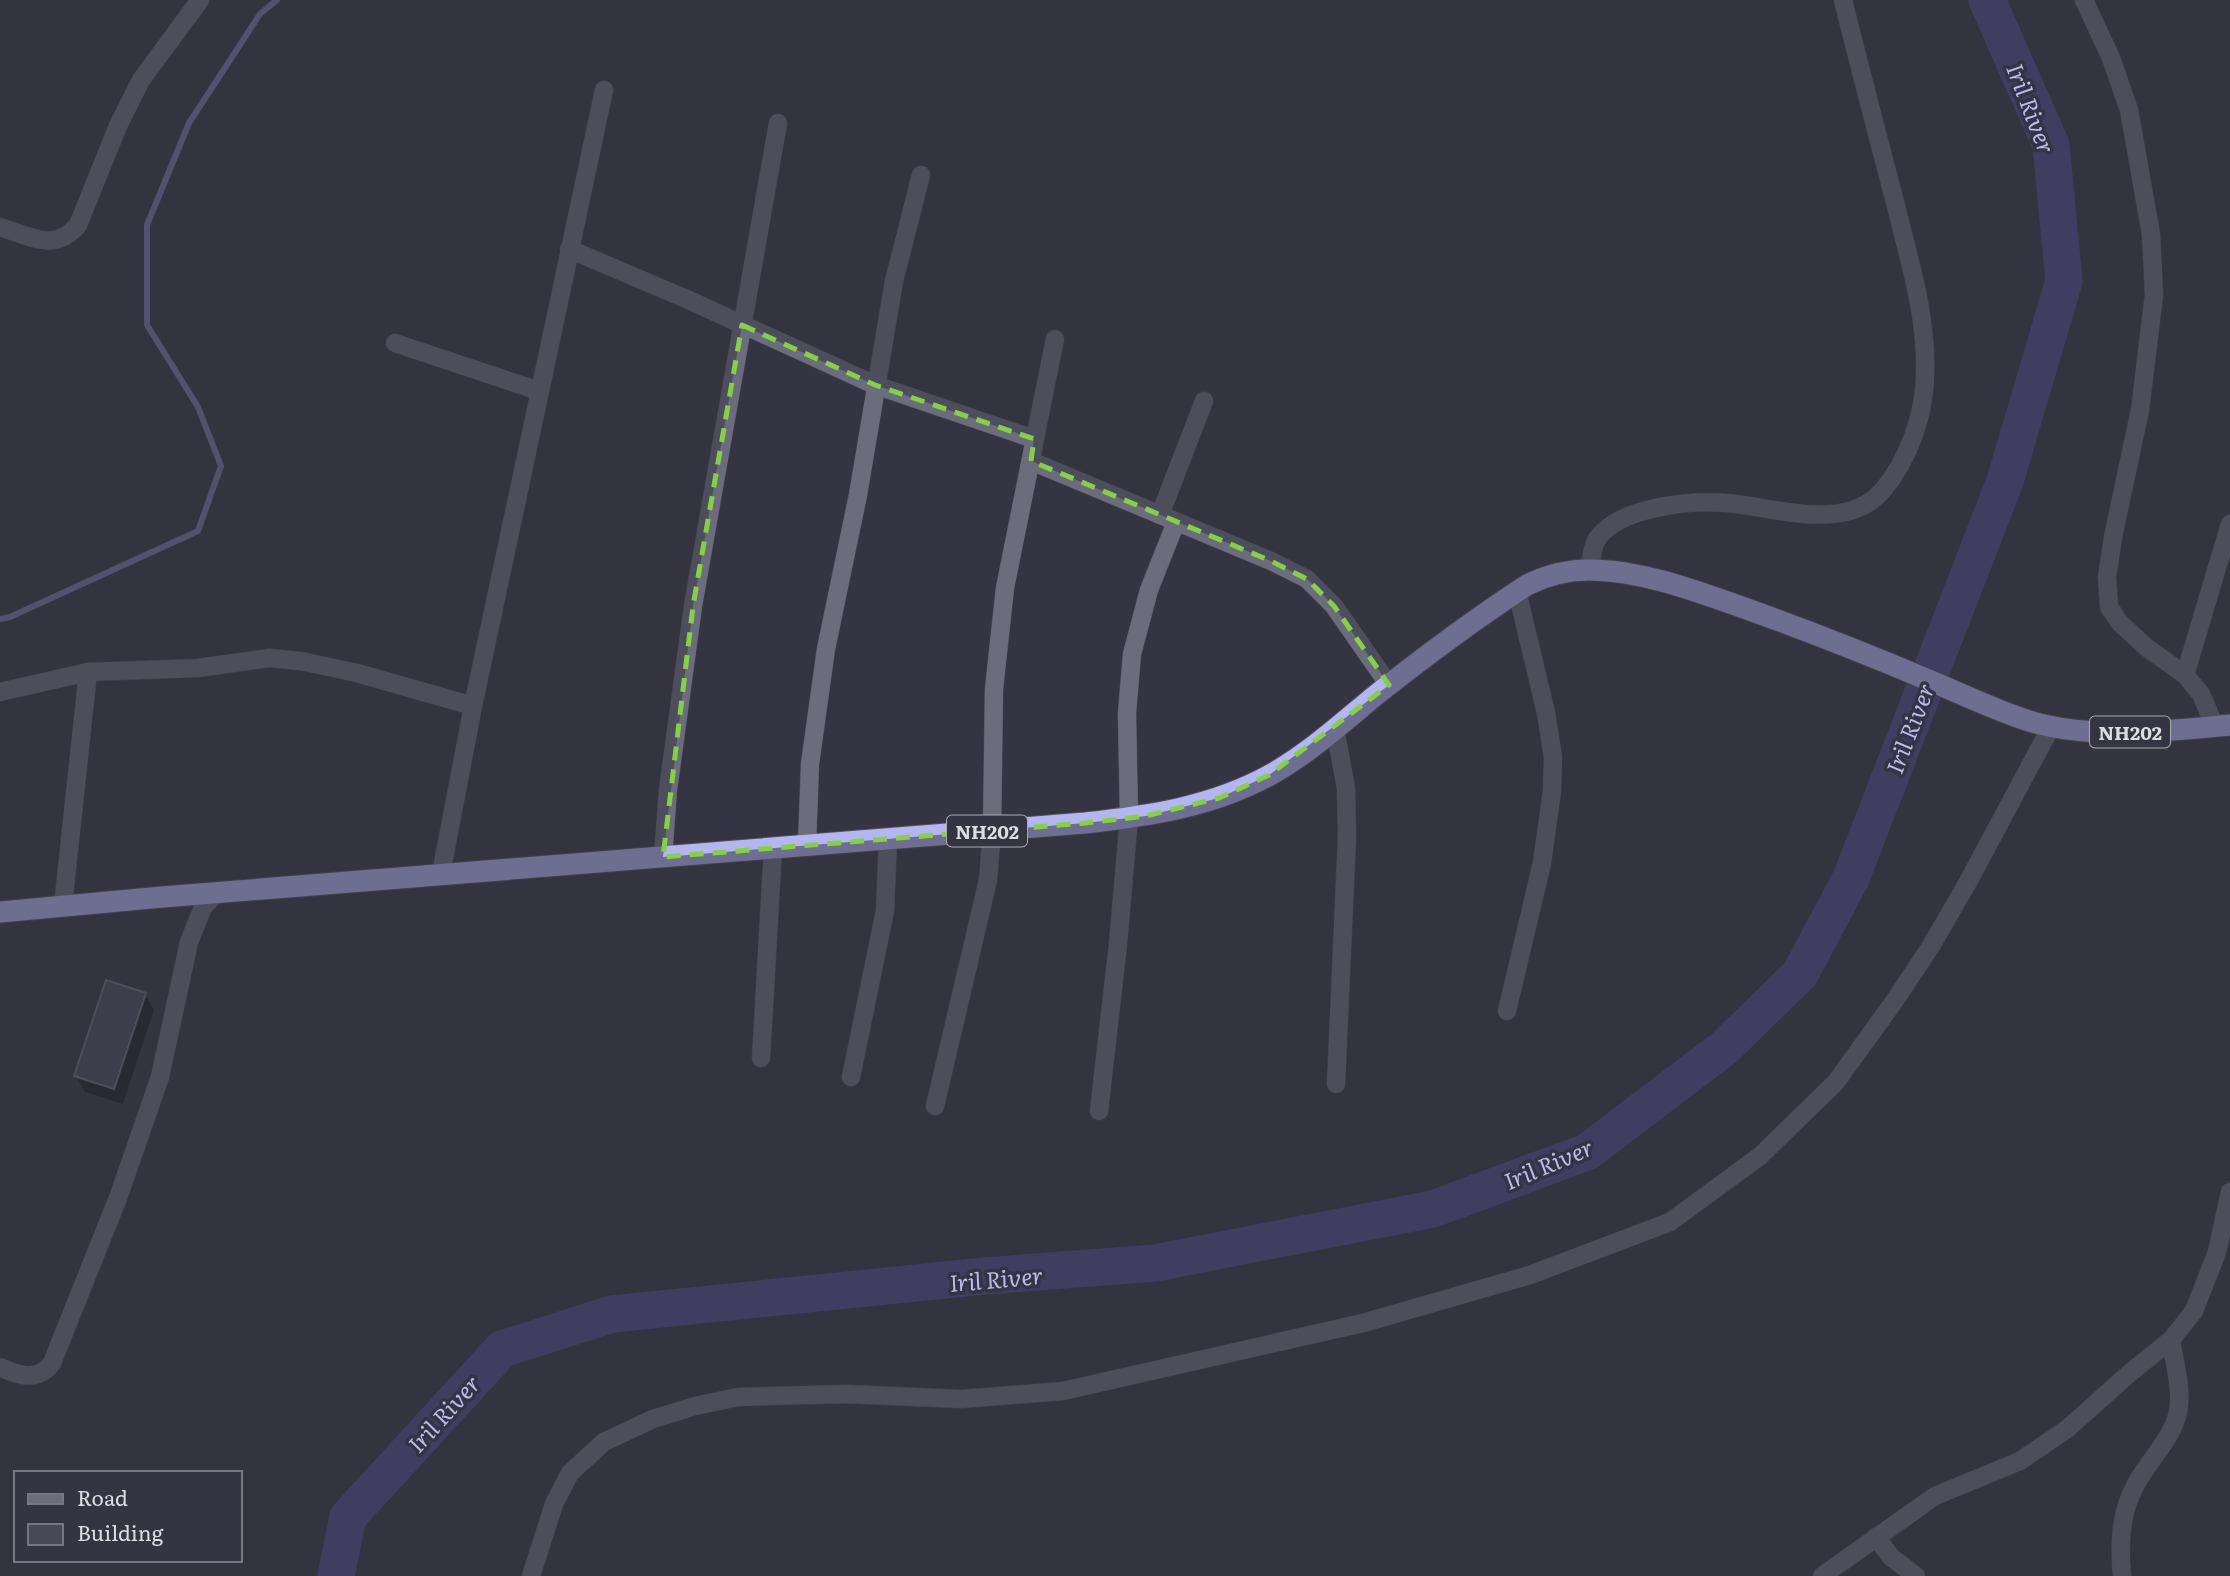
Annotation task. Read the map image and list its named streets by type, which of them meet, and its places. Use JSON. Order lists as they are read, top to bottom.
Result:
{
  "streets": {
    "highway": ["NH202"]
  },
  "water": ["Iril River"],
  "legend": ["Road", "Building"]
}
